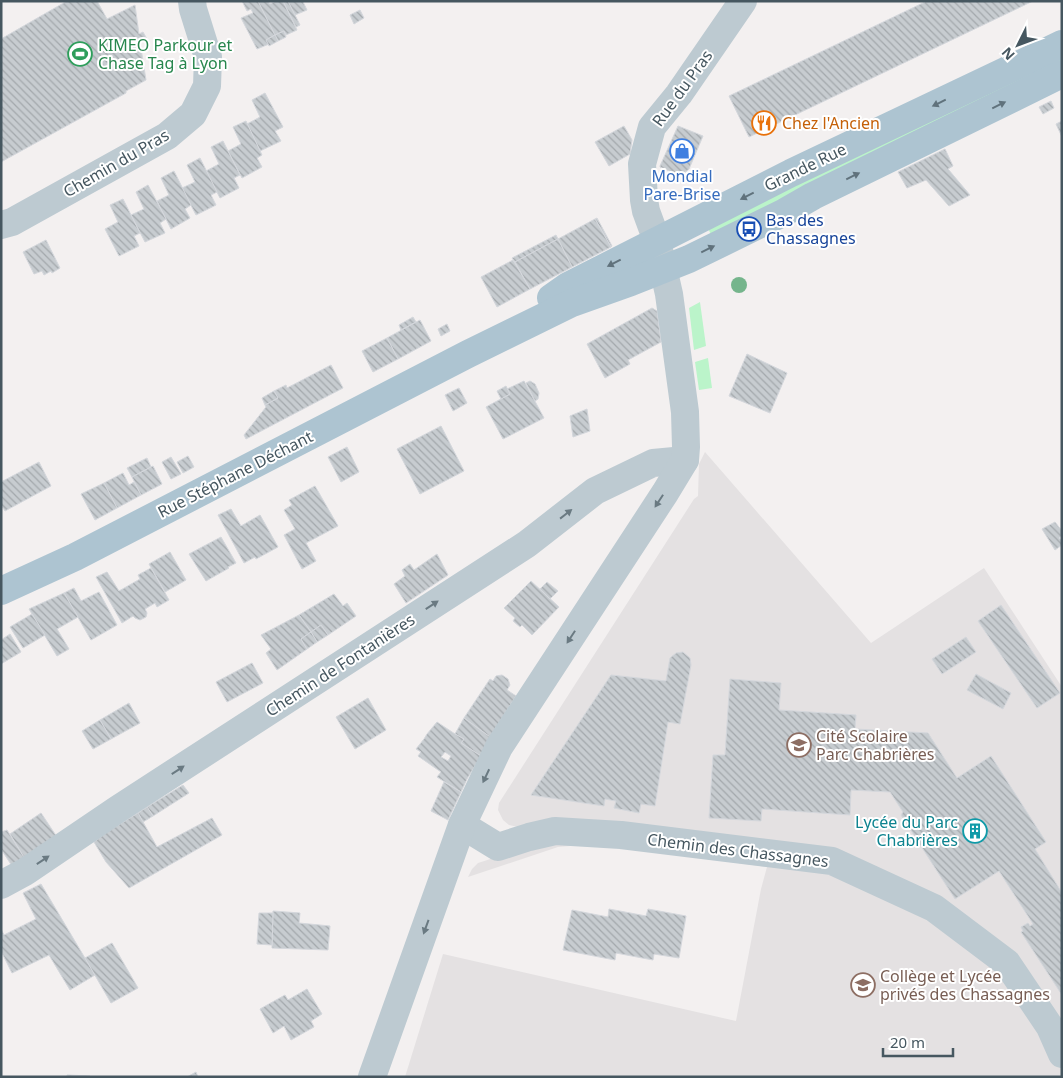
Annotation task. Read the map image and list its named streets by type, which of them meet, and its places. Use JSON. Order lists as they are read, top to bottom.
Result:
{
  "streets": {
    "main road": ["Grande Rue", "Rue Stéphane Déchant"],
    "street": [
      "Rue du Pras",
      "Chemin du Pras",
      "Chemin de Fontanières",
      "Chemin des Chassagnes"
    ]
  },
  "crossings": [
    ["Rue du Pras", "Grande Rue"],
    ["Rue du Pras", "Rue Stéphane Déchant"],
    ["Grande Rue", "Rue Stéphane Déchant"]
  ],
  "one_way": ["Chemin de Fontanières"],
  "places": {
    "sports": ["KIMEO Parkour et Chase Tag à Lyon"],
    "restaurant": ["Chez l'Ancien"],
    "shop": ["Mondial Pare-Brise"],
    "bus stop": ["Bas des Chassagnes"],
    "school or university": ["Cité Scolaire Parc Chabrières", "Collège et Lycée privés des Chassagnes"],
    "building": ["Lycée du Parc Chabrières"]
  },
  "scale_bar": "20 m",
  "north": "bottom left"
}
